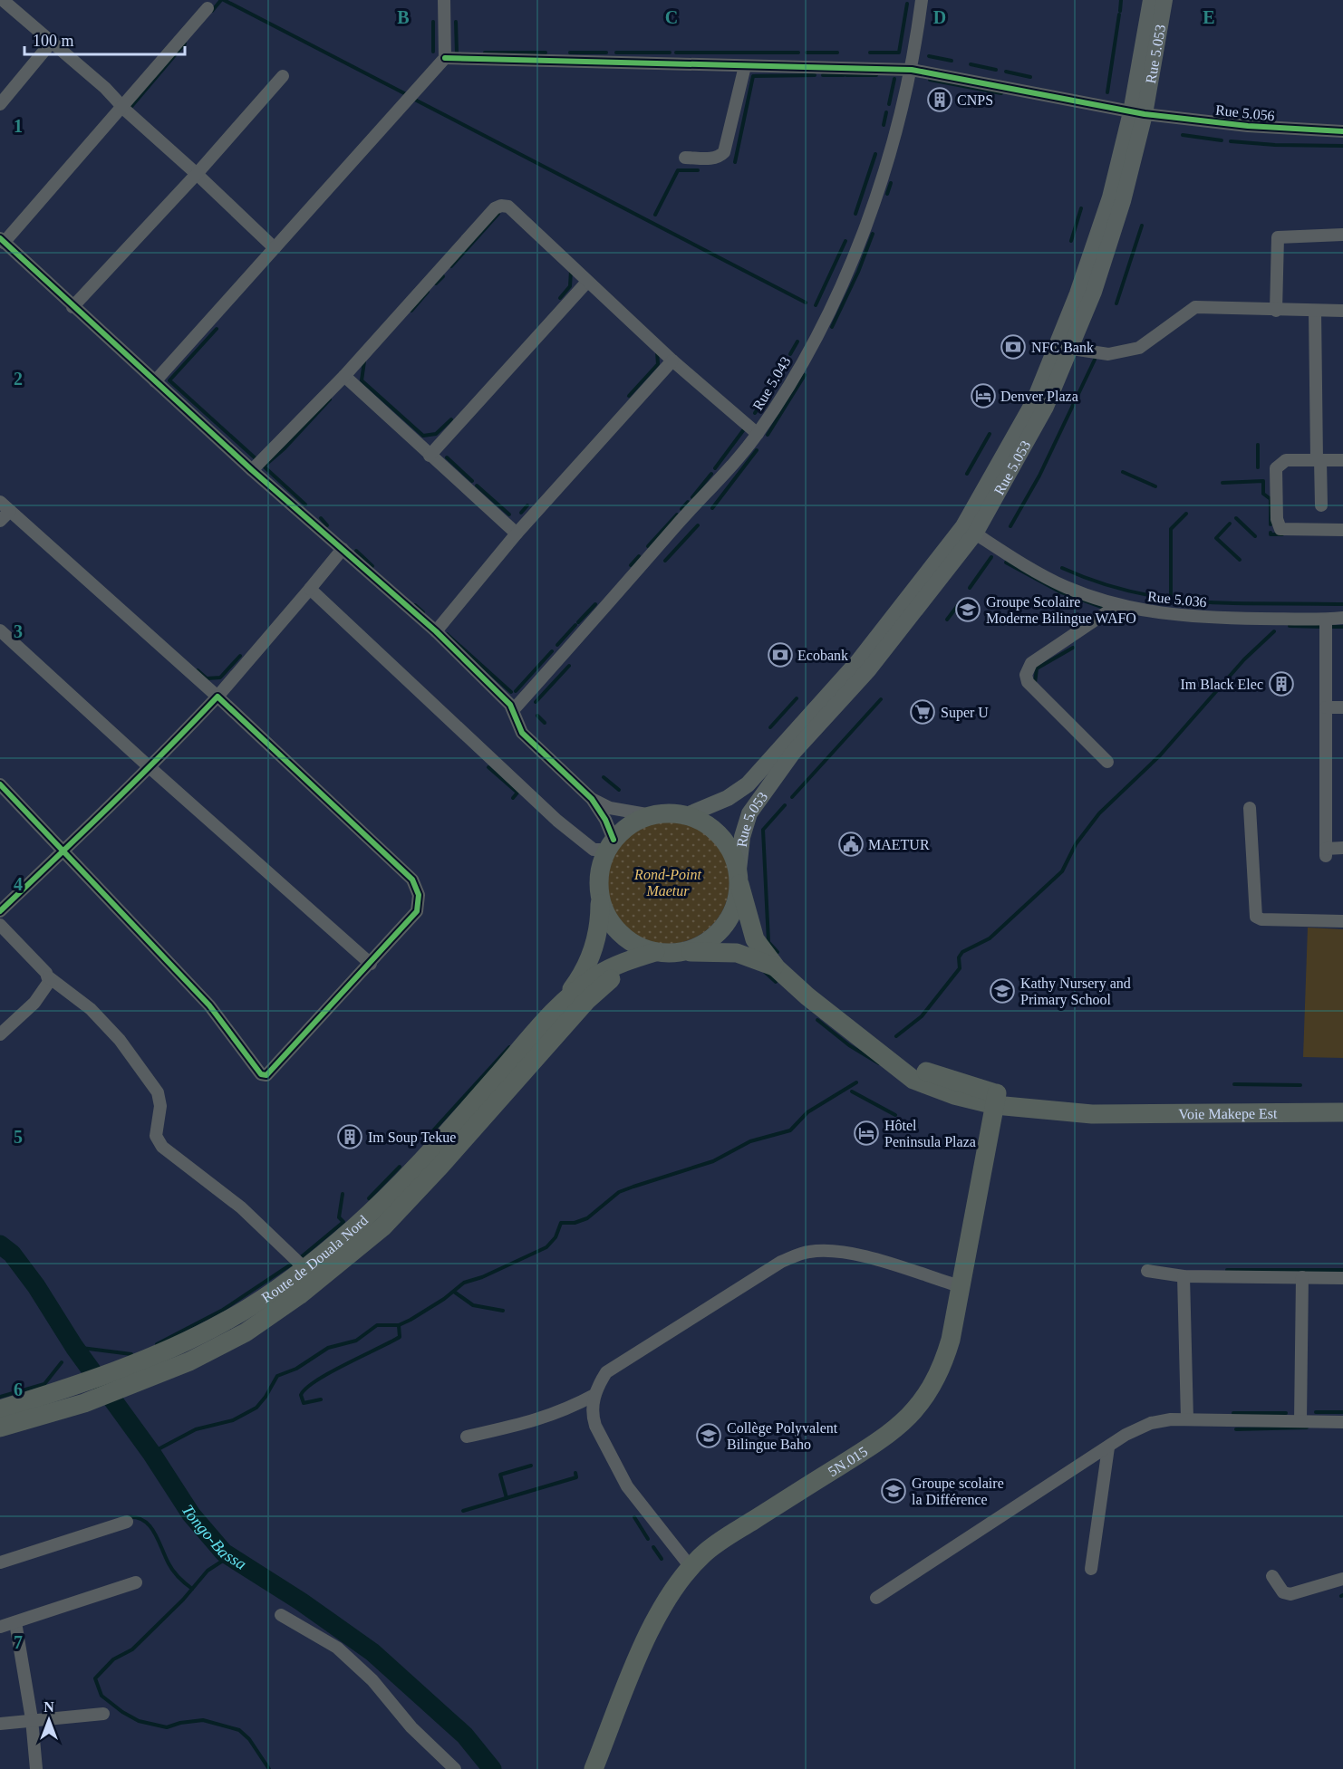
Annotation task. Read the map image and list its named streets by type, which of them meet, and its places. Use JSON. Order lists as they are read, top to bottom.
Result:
{
  "streets": {
    "main road": [
      "Rue 5.053",
      "Voie Makepe Est",
      "Route de Douala Nord",
      "5N.015"
    ],
    "street": ["Rue 5.056", "Rue 5.043", "Rue 5.036"]
  },
  "crossings": [
    ["Rue 5.053", "Rue 5.056"],
    ["Rue 5.053", "Rue 5.036"],
    ["Rue 5.056", "Rue 5.043"],
    ["Voie Makepe Est", "5N.015"]
  ],
  "water": ["Tongo-Bassa"],
  "parks": ["Rond-Point Maetur"],
  "places": {
    "building": ["CNPS", "Im Black Elec", "Im Soup Tekue"],
    "bank": ["NFC Bank", "Ecobank"],
    "hotel": ["Denver Plaza", "Hôtel Peninsula Plaza"],
    "school or university": [
      "Groupe Scolaire Moderne Bilingue WAFO",
      "Kathy Nursery and Primary School",
      "Collège Polyvalent Bilingue Baho",
      "Groupe scolaire la Différence"
    ],
    "supermarket": ["Super U"],
    "public building": ["MAETUR"]
  },
  "scale_bar": "100 m",
  "north": "top",
  "grid": {
    "columns": [
      "B",
      "C",
      "D",
      "E"
    ],
    "rows": [
      "1",
      "2",
      "3",
      "4",
      "5",
      "6",
      "7"
    ]
  }
}
